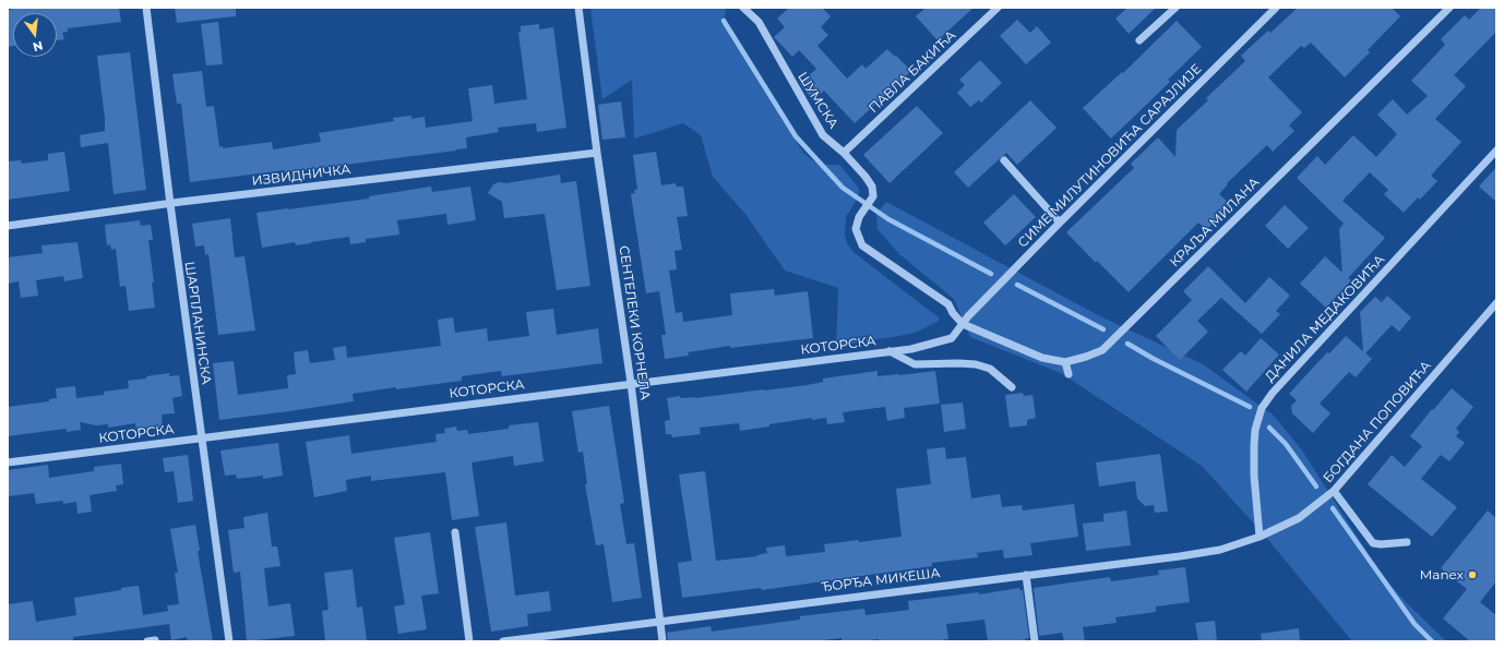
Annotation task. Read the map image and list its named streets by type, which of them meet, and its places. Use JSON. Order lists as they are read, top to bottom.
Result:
{
  "streets": {
    "street": [
      "ПАВЛА БАКИЋА",
      "ШУМСКА",
      "СИМЕ МИЛУТИНОВИЋА САРАЈЛИЈЕ",
      "ИЗВИДНИЧКА",
      "КРАЉА МИЛАНА",
      "ДАНИЛА МЕДАКОВИЋА",
      "ШАРПЛАНИНСКА",
      "СЕНТЕЛЕКИ КОРНЕЛА",
      "КОТОРСКА",
      "БОГДАНА ПОПОВИЋА",
      "ЂОРЂА МИКЕША"
    ]
  },
  "crossings": [
    ["ПАВЛА БАКИЋА", "ШУМСКА"],
    ["ШУМСКА", "СИМЕ МИЛУТИНОВИЋА САРАЈЛИЈЕ"],
    ["ШУМСКА", "КРАЉА МИЛАНА"],
    ["ШУМСКА", "КОТОРСКА"],
    ["СИМЕ МИЛУТИНОВИЋА САРАЈЛИЈЕ", "КРАЉА МИЛАНА"],
    ["СИМЕ МИЛУТИНОВИЋА САРАЈЛИЈЕ", "КОТОРСКА"],
    ["ИЗВИДНИЧКА", "ШАРПЛАНИНСКА"],
    ["ИЗВИДНИЧКА", "СЕНТЕЛЕКИ КОРНЕЛА"],
    ["КРАЉА МИЛАНА", "КОТОРСКА"],
    ["ДАНИЛА МЕДАКОВИЋА", "БОГДАНА ПОПОВИЋА"],
    ["ДАНИЛА МЕДАКОВИЋА", "ЂОРЂА МИКЕША"],
    ["ШАРПЛАНИНСКА", "КОТОРСКА"],
    ["СЕНТЕЛЕКИ КОРНЕЛА", "КОТОРСКА"],
    ["СЕНТЕЛЕКИ КОРНЕЛА", "ЂОРЂА МИКЕША"],
    ["БОГДАНА ПОПОВИЋА", "ЂОРЂА МИКЕША"]
  ],
  "places": ["Manex"],
  "north": "bottom"
}
